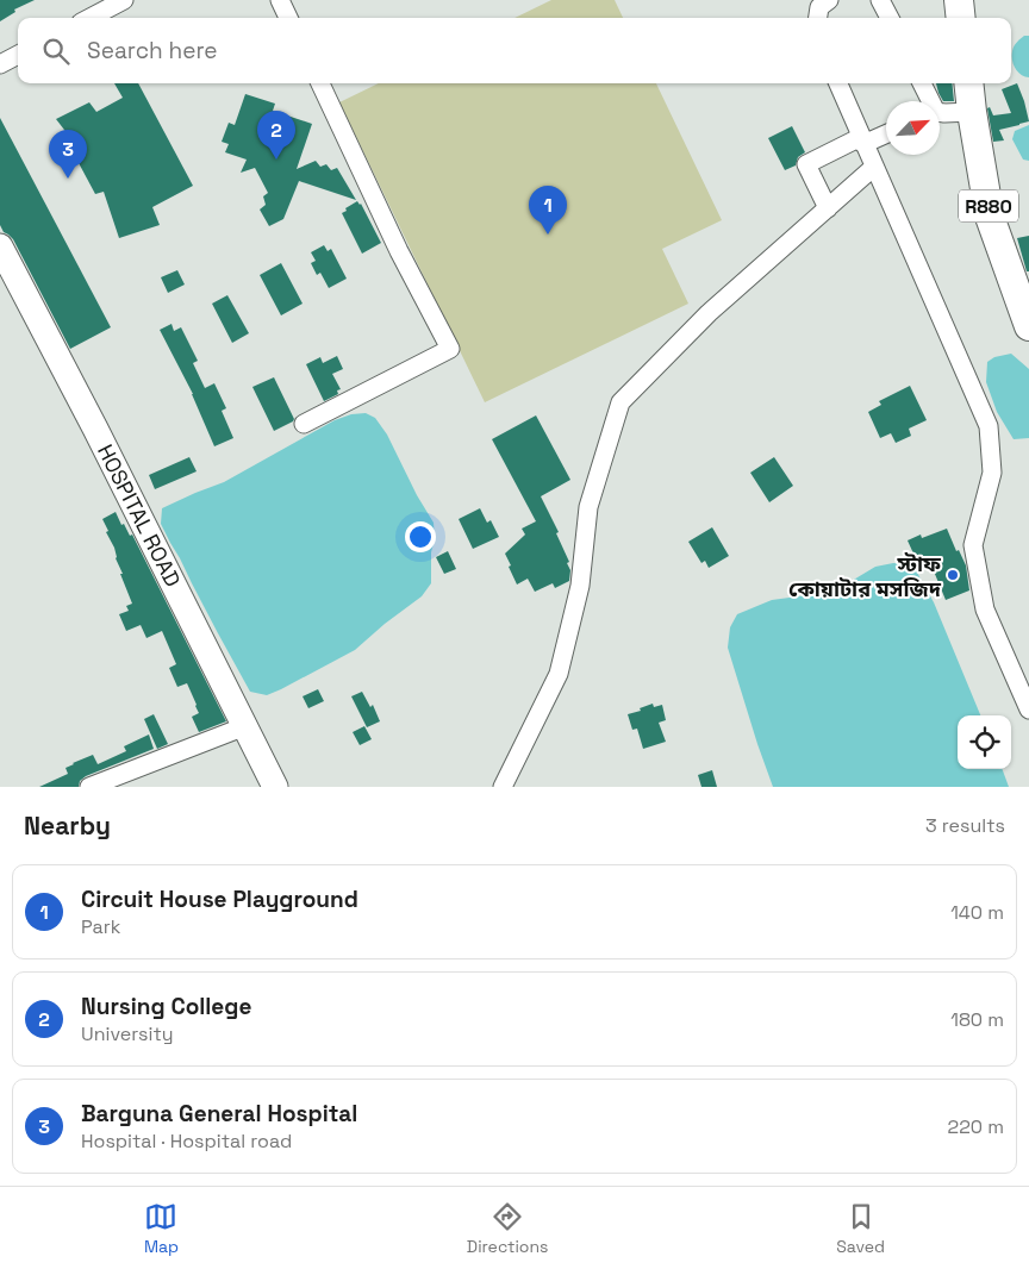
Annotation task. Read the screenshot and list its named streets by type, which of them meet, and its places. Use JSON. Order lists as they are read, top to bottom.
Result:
{
  "streets": {
    "main road": ["R880"],
    "street": ["HOSPITAL ROAD"]
  },
  "places": ["স্টাফ কোয়াটার মসজিদ"],
  "north": "top right",
  "page": {
    "search": "Search here",
    "pins": ["2", "3", "1"],
    "heading": ["Nearby", "3 results"],
    "list": [
      {
        "mark": "1",
        "name": "Circuit House Playground",
        "note": "Park",
        "value": "140 m"
      },
      {
        "mark": "2",
        "name": "Nursing College",
        "note": "University",
        "value": "180 m"
      },
      {
        "mark": "3",
        "name": "Barguna General Hospital",
        "note": "Hospital · Hospital road",
        "value": "220 m"
      }
    ],
    "nav": ["Map", "Directions", "Saved"]
  }
}
